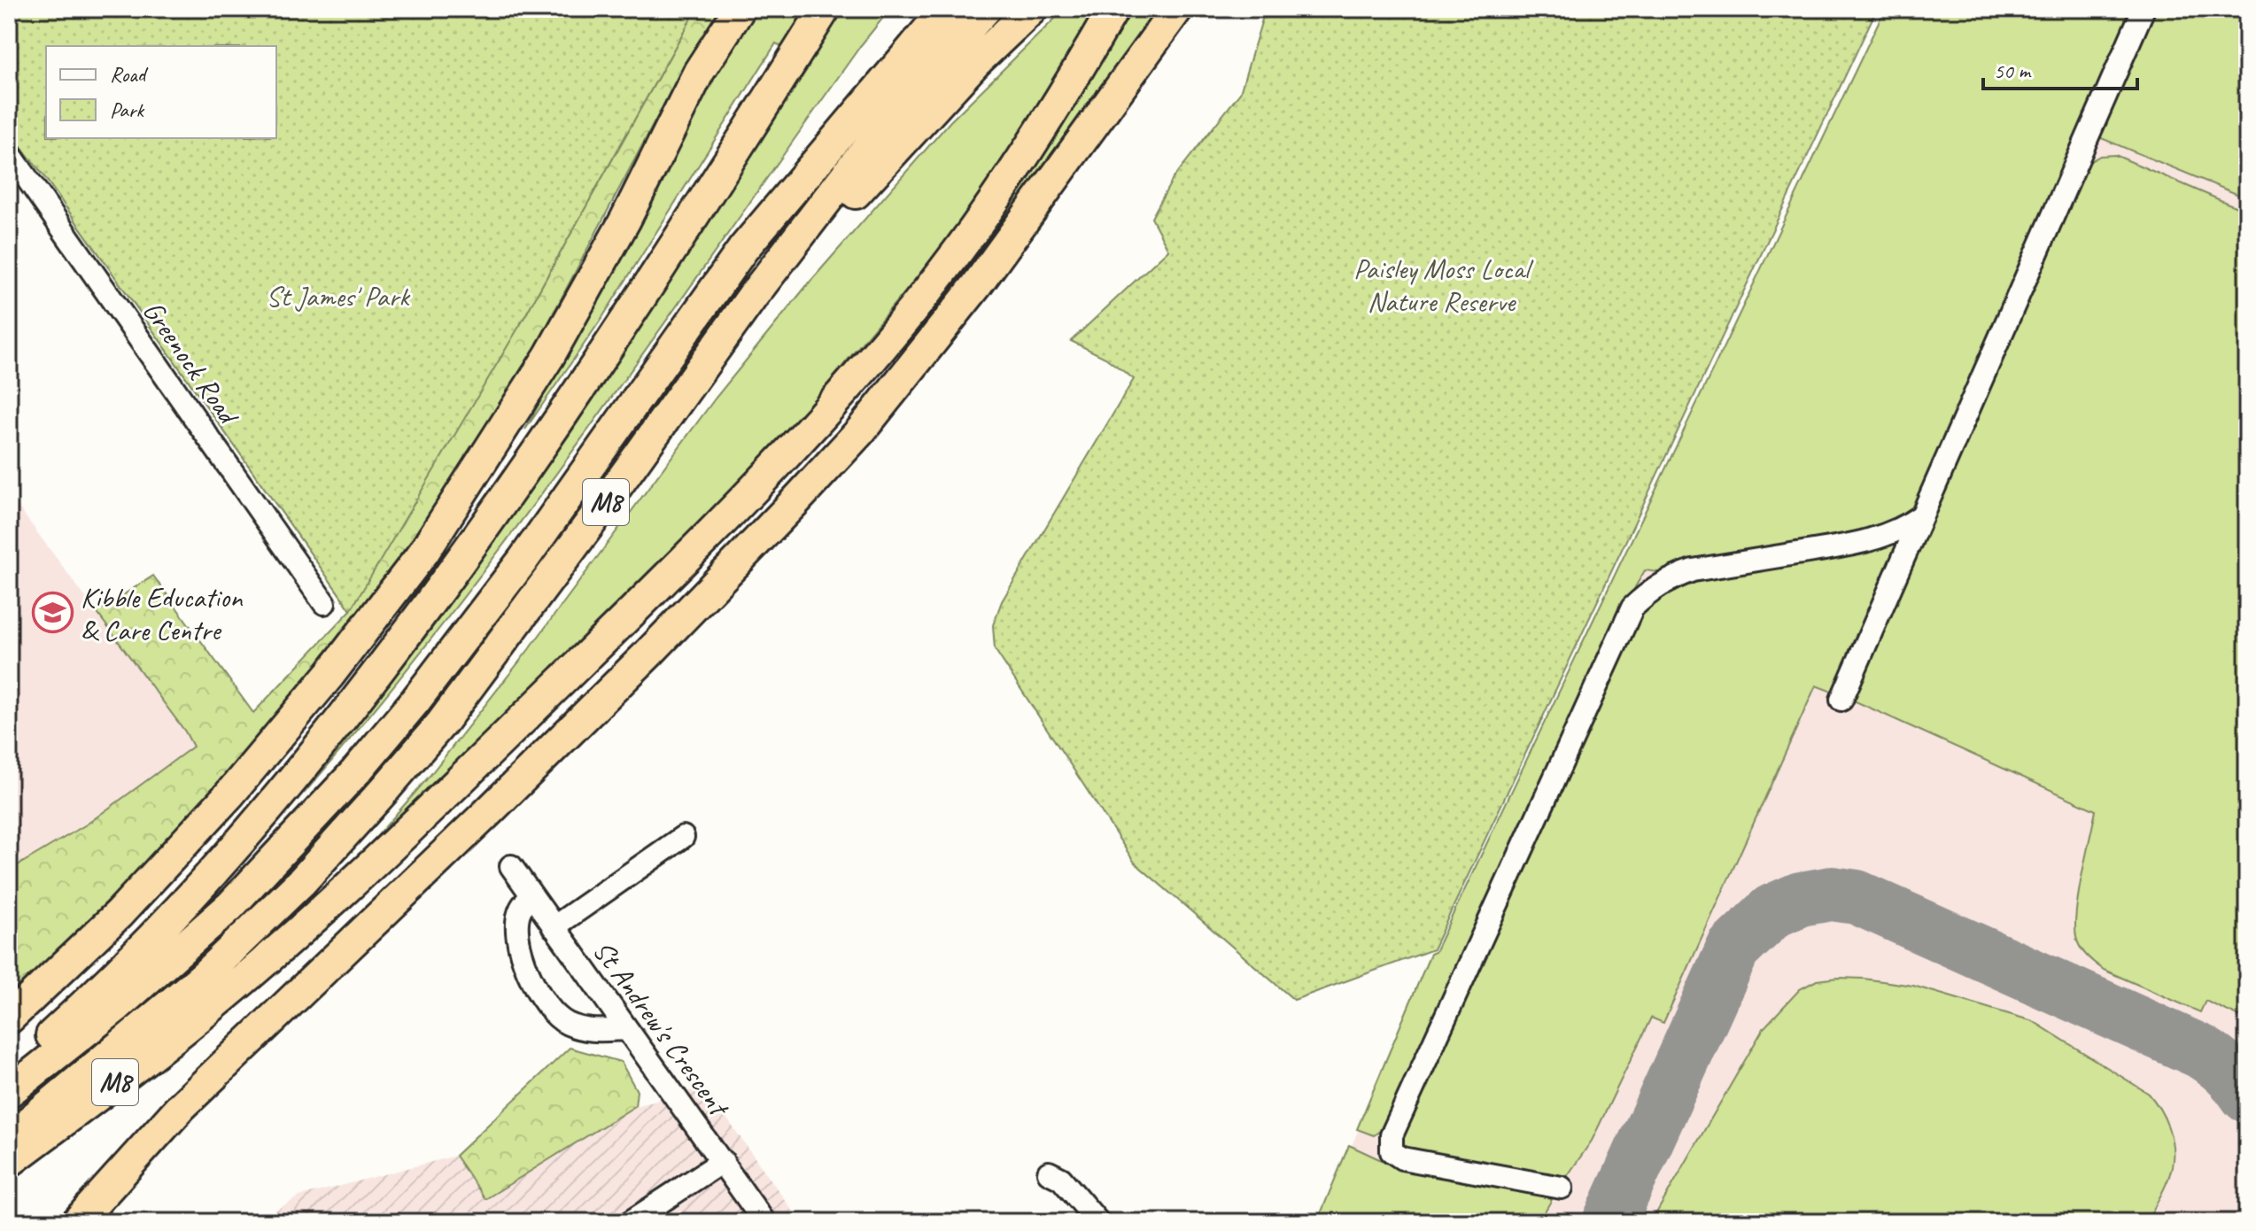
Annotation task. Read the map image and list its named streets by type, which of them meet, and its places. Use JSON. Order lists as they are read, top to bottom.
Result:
{
  "streets": {
    "highway": ["M8"],
    "street": ["Greenock Road", "St Andrew's Crescent"]
  },
  "parks": ["Paisley Moss Local Nature Reserve", "St James' Park"],
  "places": {
    "school or university": ["Kibble Education & Care Centre"]
  },
  "legend": ["Road", "Park"],
  "scale_bar": "50 m"
}
